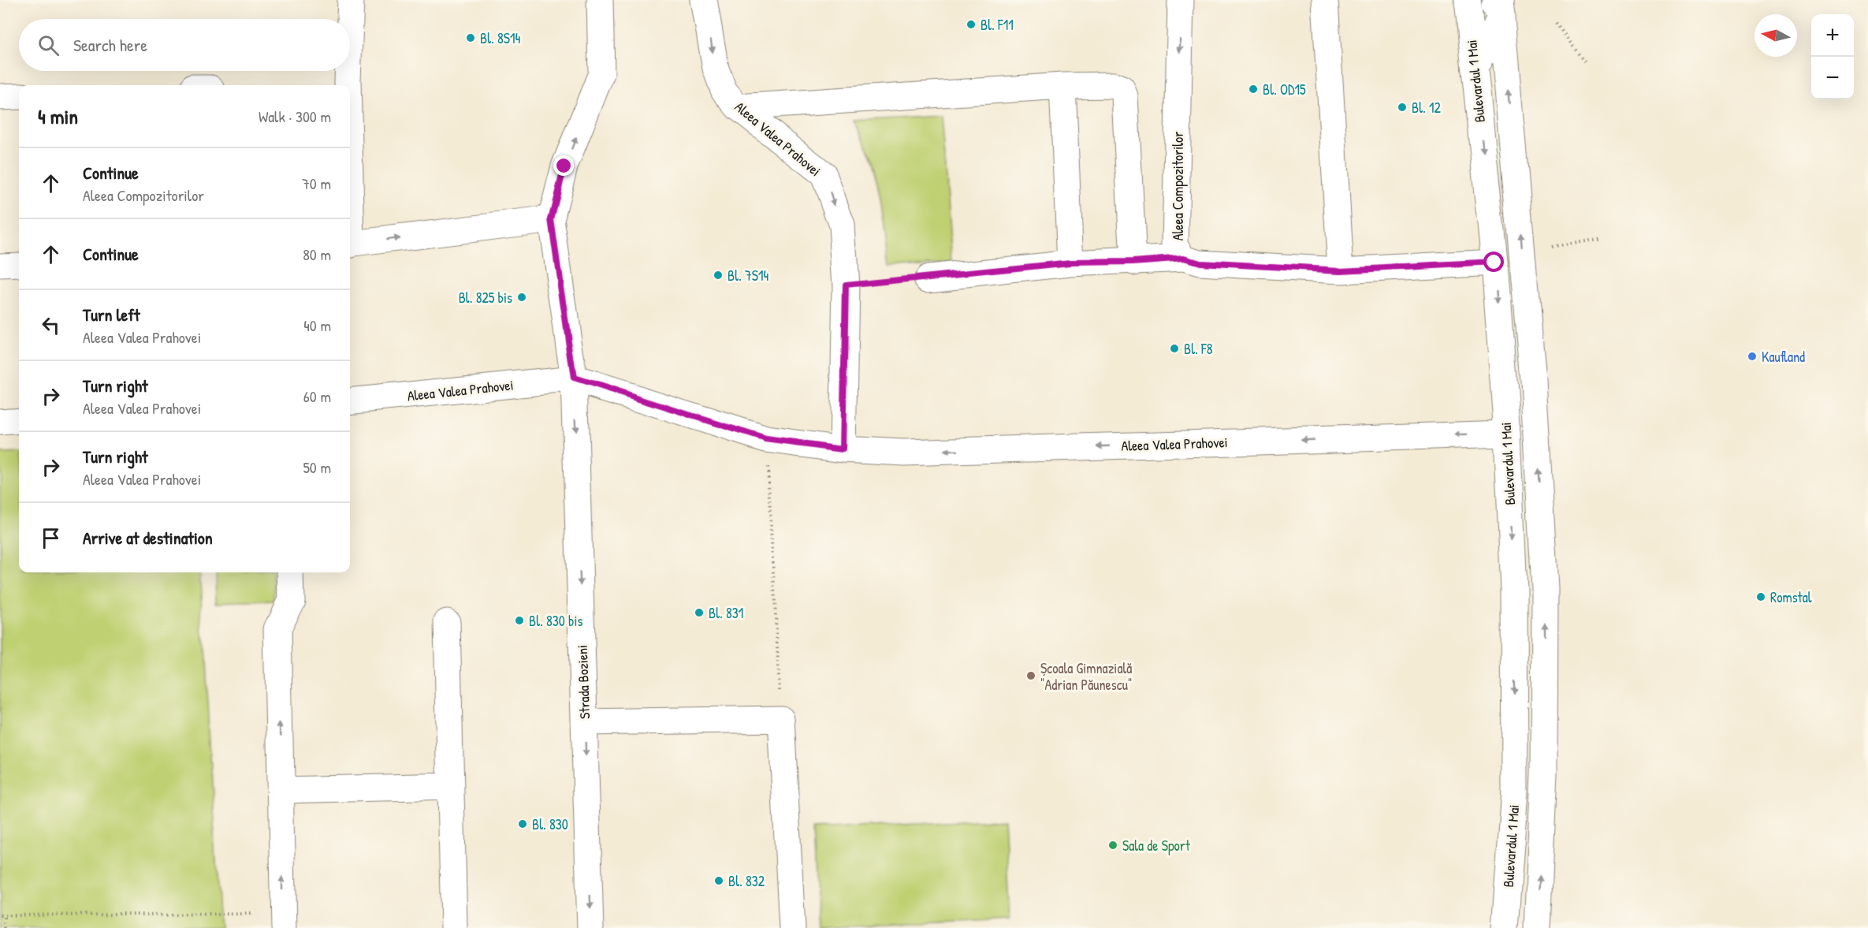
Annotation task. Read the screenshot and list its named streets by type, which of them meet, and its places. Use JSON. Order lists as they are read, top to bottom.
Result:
{
  "streets": {
    "street": [
      "Bulevardul 1 Mai",
      "Aleea Valea Prahovei",
      "Aleea Compozitorilor",
      "Strada Bozieni"
    ]
  },
  "crossings": [
    ["Bulevardul 1 Mai", "Aleea Valea Prahovei"],
    ["Bulevardul 1 Mai", "Aleea Compozitorilor"],
    ["Aleea Valea Prahovei", "Strada Bozieni"]
  ],
  "places": [
    "Bl. F11",
    "Bl. 8S14",
    "Bl. OD15",
    "Bl. 12",
    "Bl. 7S14",
    "Bl. 825 bis",
    "Bl. F8",
    "Kaufland",
    "Romstal",
    "Bl. 831",
    "Bl. 830 bis",
    "Școala Gimnazială \"Adrian Păunescu\"",
    "Bl. 830",
    "Sala de Sport",
    "Bl. 832"
  ],
  "north": "left",
  "page": {
    "map_buttons": ["+", "−"],
    "search": "Search here",
    "heading": ["4 min", "Walk · 300 m"],
    "list": [
      ["Continue", "Aleea Compozitorilor", "70 m"],
      ["Continue", "80 m"],
      ["Turn left", "Aleea Valea Prahovei", "40 m"],
      ["Turn right", "Aleea Valea Prahovei", "60 m"],
      ["Turn right", "Aleea Valea Prahovei", "50 m"],
      "Arrive at destination"
    ]
  }
}
